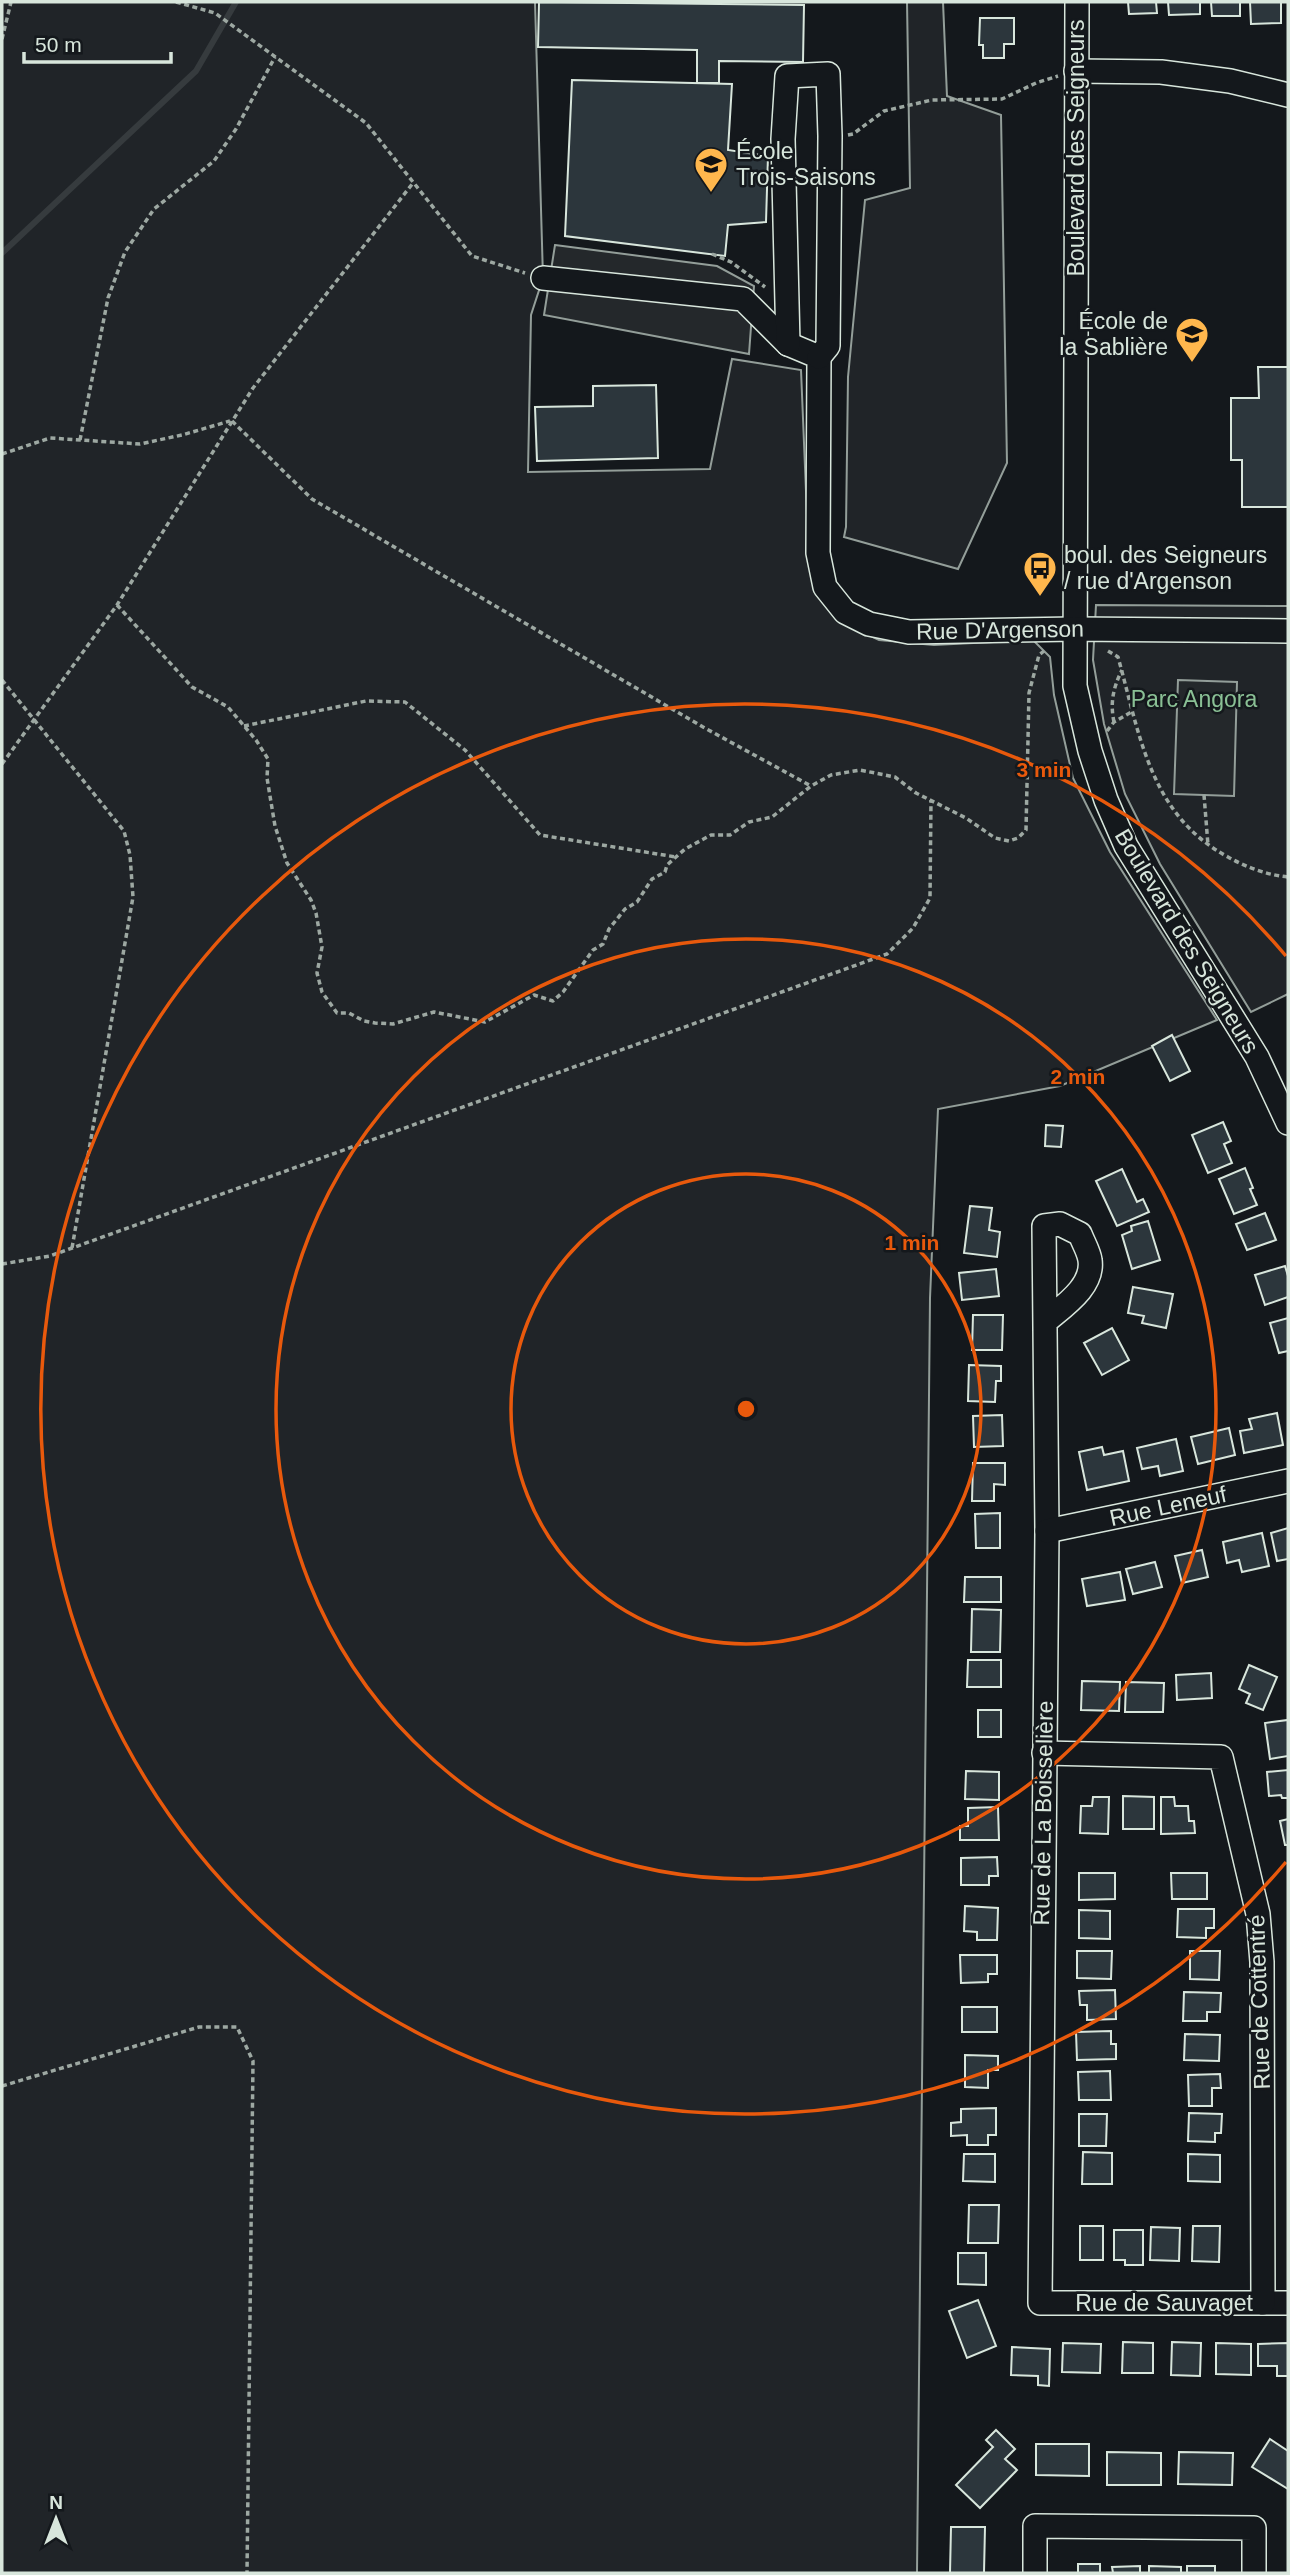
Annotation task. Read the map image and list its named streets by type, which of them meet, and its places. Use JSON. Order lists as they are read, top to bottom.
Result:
{
  "streets": {
    "street": [
      "Boulevard des Seigneurs",
      "Rue D'Argenson",
      "Rue Leneuf",
      "Rue de La Boisselière",
      "Rue de Cottentré",
      "Rue de Sauvaget"
    ]
  },
  "crossings": [
    ["Boulevard des Seigneurs", "Rue D'Argenson"],
    ["Rue Leneuf", "Rue de La Boisselière"],
    ["Rue de La Boisselière", "Rue de Cottentré"],
    ["Rue de La Boisselière", "Rue de Sauvaget"],
    ["Rue de Cottentré", "Rue de Sauvaget"]
  ],
  "parks": ["Parc Angora"],
  "places": {
    "school or university": ["École Trois-Saisons", "École de la Sablière"],
    "bus stop": ["boul. des Seigneurs / rue d'Argenson"]
  },
  "scale_bar": "50 m",
  "north": "top",
  "rings": ["3 min", "2 min", "1 min"]
}
